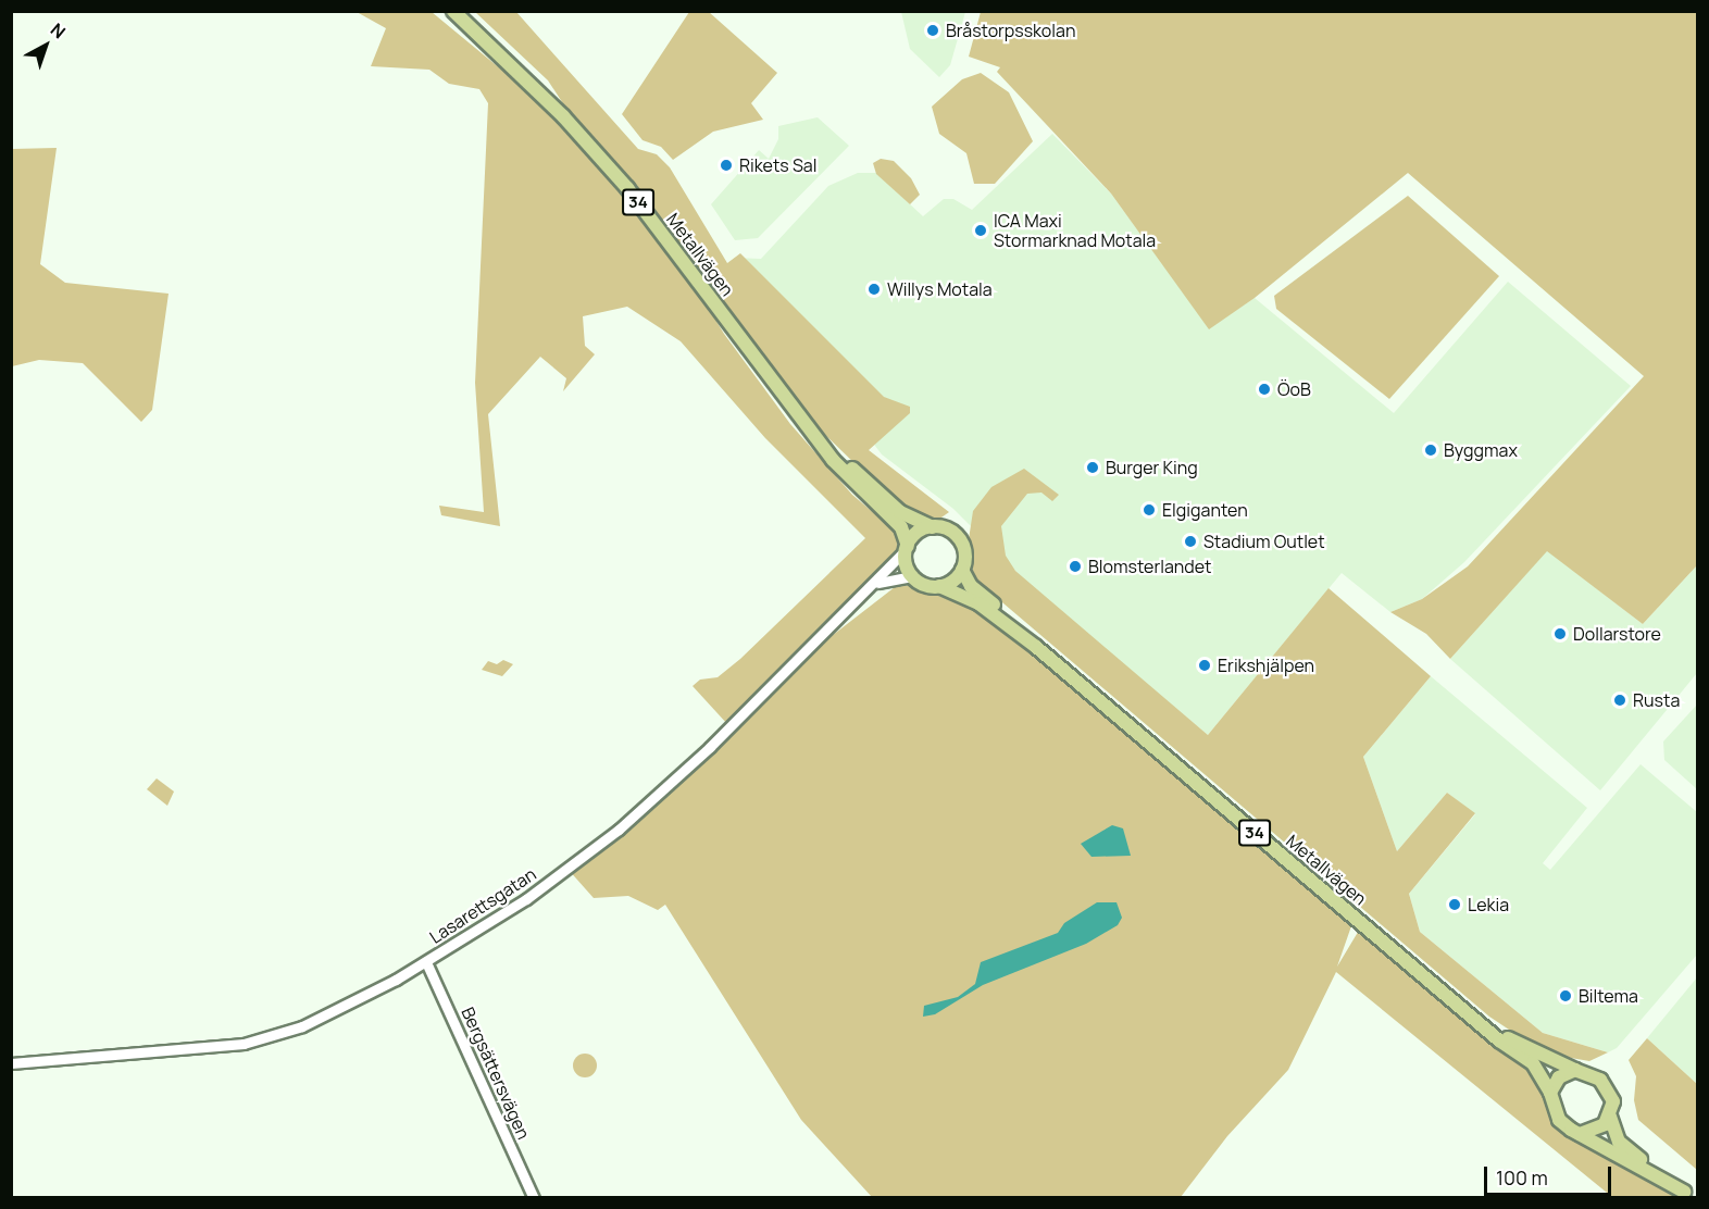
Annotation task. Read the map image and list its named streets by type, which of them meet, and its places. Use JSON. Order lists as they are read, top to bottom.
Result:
{
  "streets": {
    "main road": ["34", "Metallvägen"],
    "street": ["Lasarettsgatan", "Bergsättersvägen"]
  },
  "crossings": [
    ["34", "Metallvägen"],
    ["34", "Lasarettsgatan"],
    ["Metallvägen", "Lasarettsgatan"],
    ["Lasarettsgatan", "Bergsättersvägen"]
  ],
  "places": [
    "Bråstorpsskolan",
    "Rikets Sal",
    "ICA Maxi Stormarknad Motala",
    "Willys Motala",
    "ÖoB",
    "Byggmax",
    "Burger King",
    "Elgiganten",
    "Stadium Outlet",
    "Blomsterlandet",
    "Dollarstore",
    "Erikshjälpen",
    "Rusta",
    "Lekia",
    "Biltema"
  ],
  "scale_bar": "100 m",
  "north": "top right"
}
